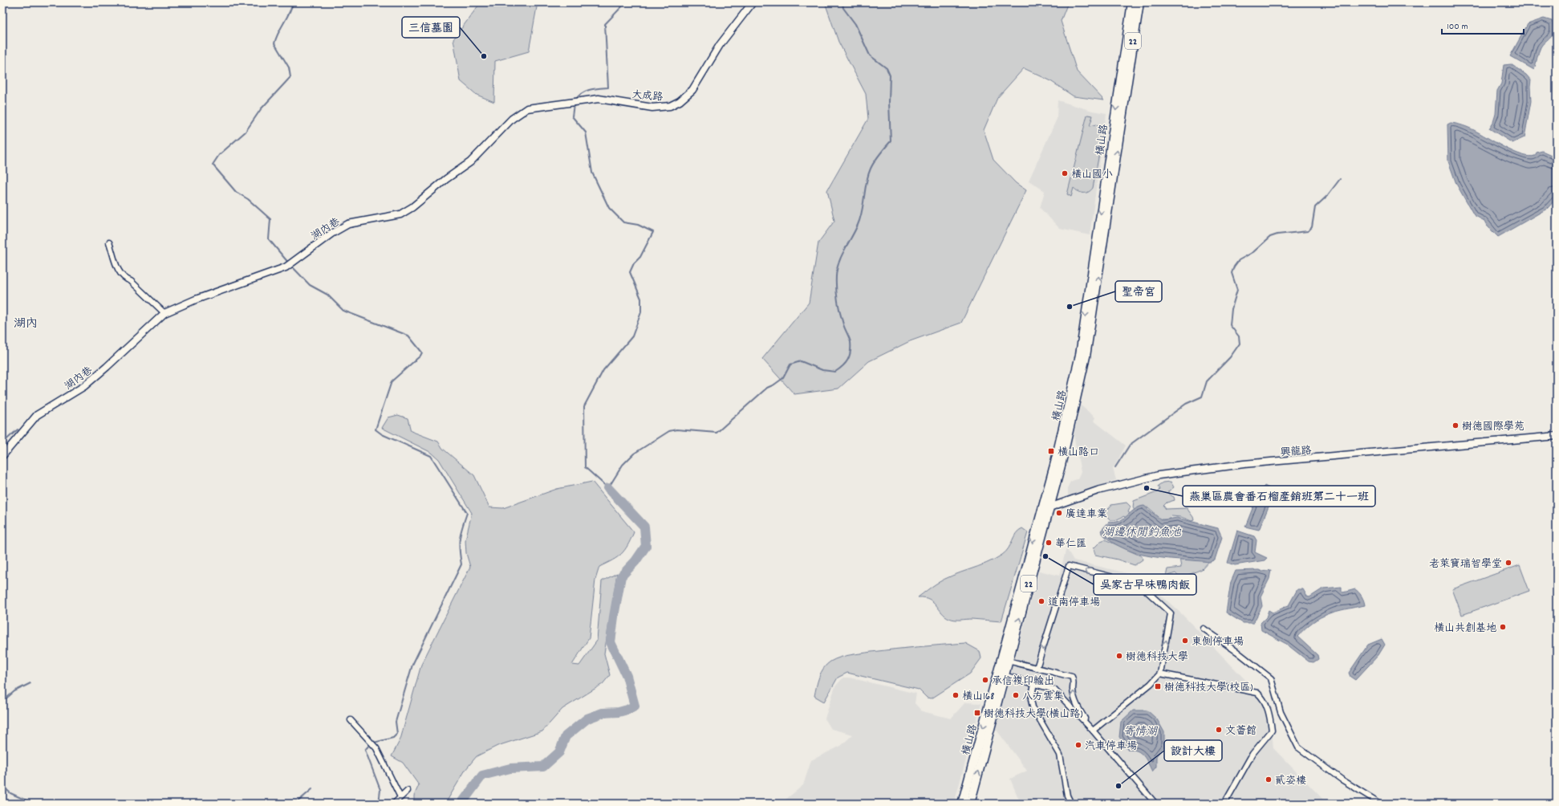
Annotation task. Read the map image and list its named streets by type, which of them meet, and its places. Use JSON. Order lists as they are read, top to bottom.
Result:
{
  "streets": {
    "main road": ["22", "橫山路"],
    "street": ["大成路", "湖內巷", "興龍路"]
  },
  "crossings": [
    ["大成路", "湖內巷"],
    ["橫山路", "興龍路"]
  ],
  "districts": ["湖內"],
  "water": ["湖邊休閒釣魚池", "寄情湖"],
  "places": {
    "other": [
      "三信墓園",
      "橫山國小",
      "聖帝宮",
      "樹德國際學苑",
      "燕巢區農會番石榴產銷班第二十一班",
      "廣達車業",
      "華仁匯",
      "吳家古早味鴨肉飯",
      "老萊寶瑞智學堂",
      "道南停車場",
      "橫山共創基地",
      "東側停車場",
      "樹德科技大學",
      "承信複印輸出",
      "橫山168",
      "八方雲集",
      "文薈館",
      "汽車停車場",
      "貳姿樓",
      "設計大樓"
    ],
    "transit": ["橫山路口", "樹德科技大學(校區)", "樹德科技大學(橫山路)"]
  },
  "scale_bar": "100 m"
}
